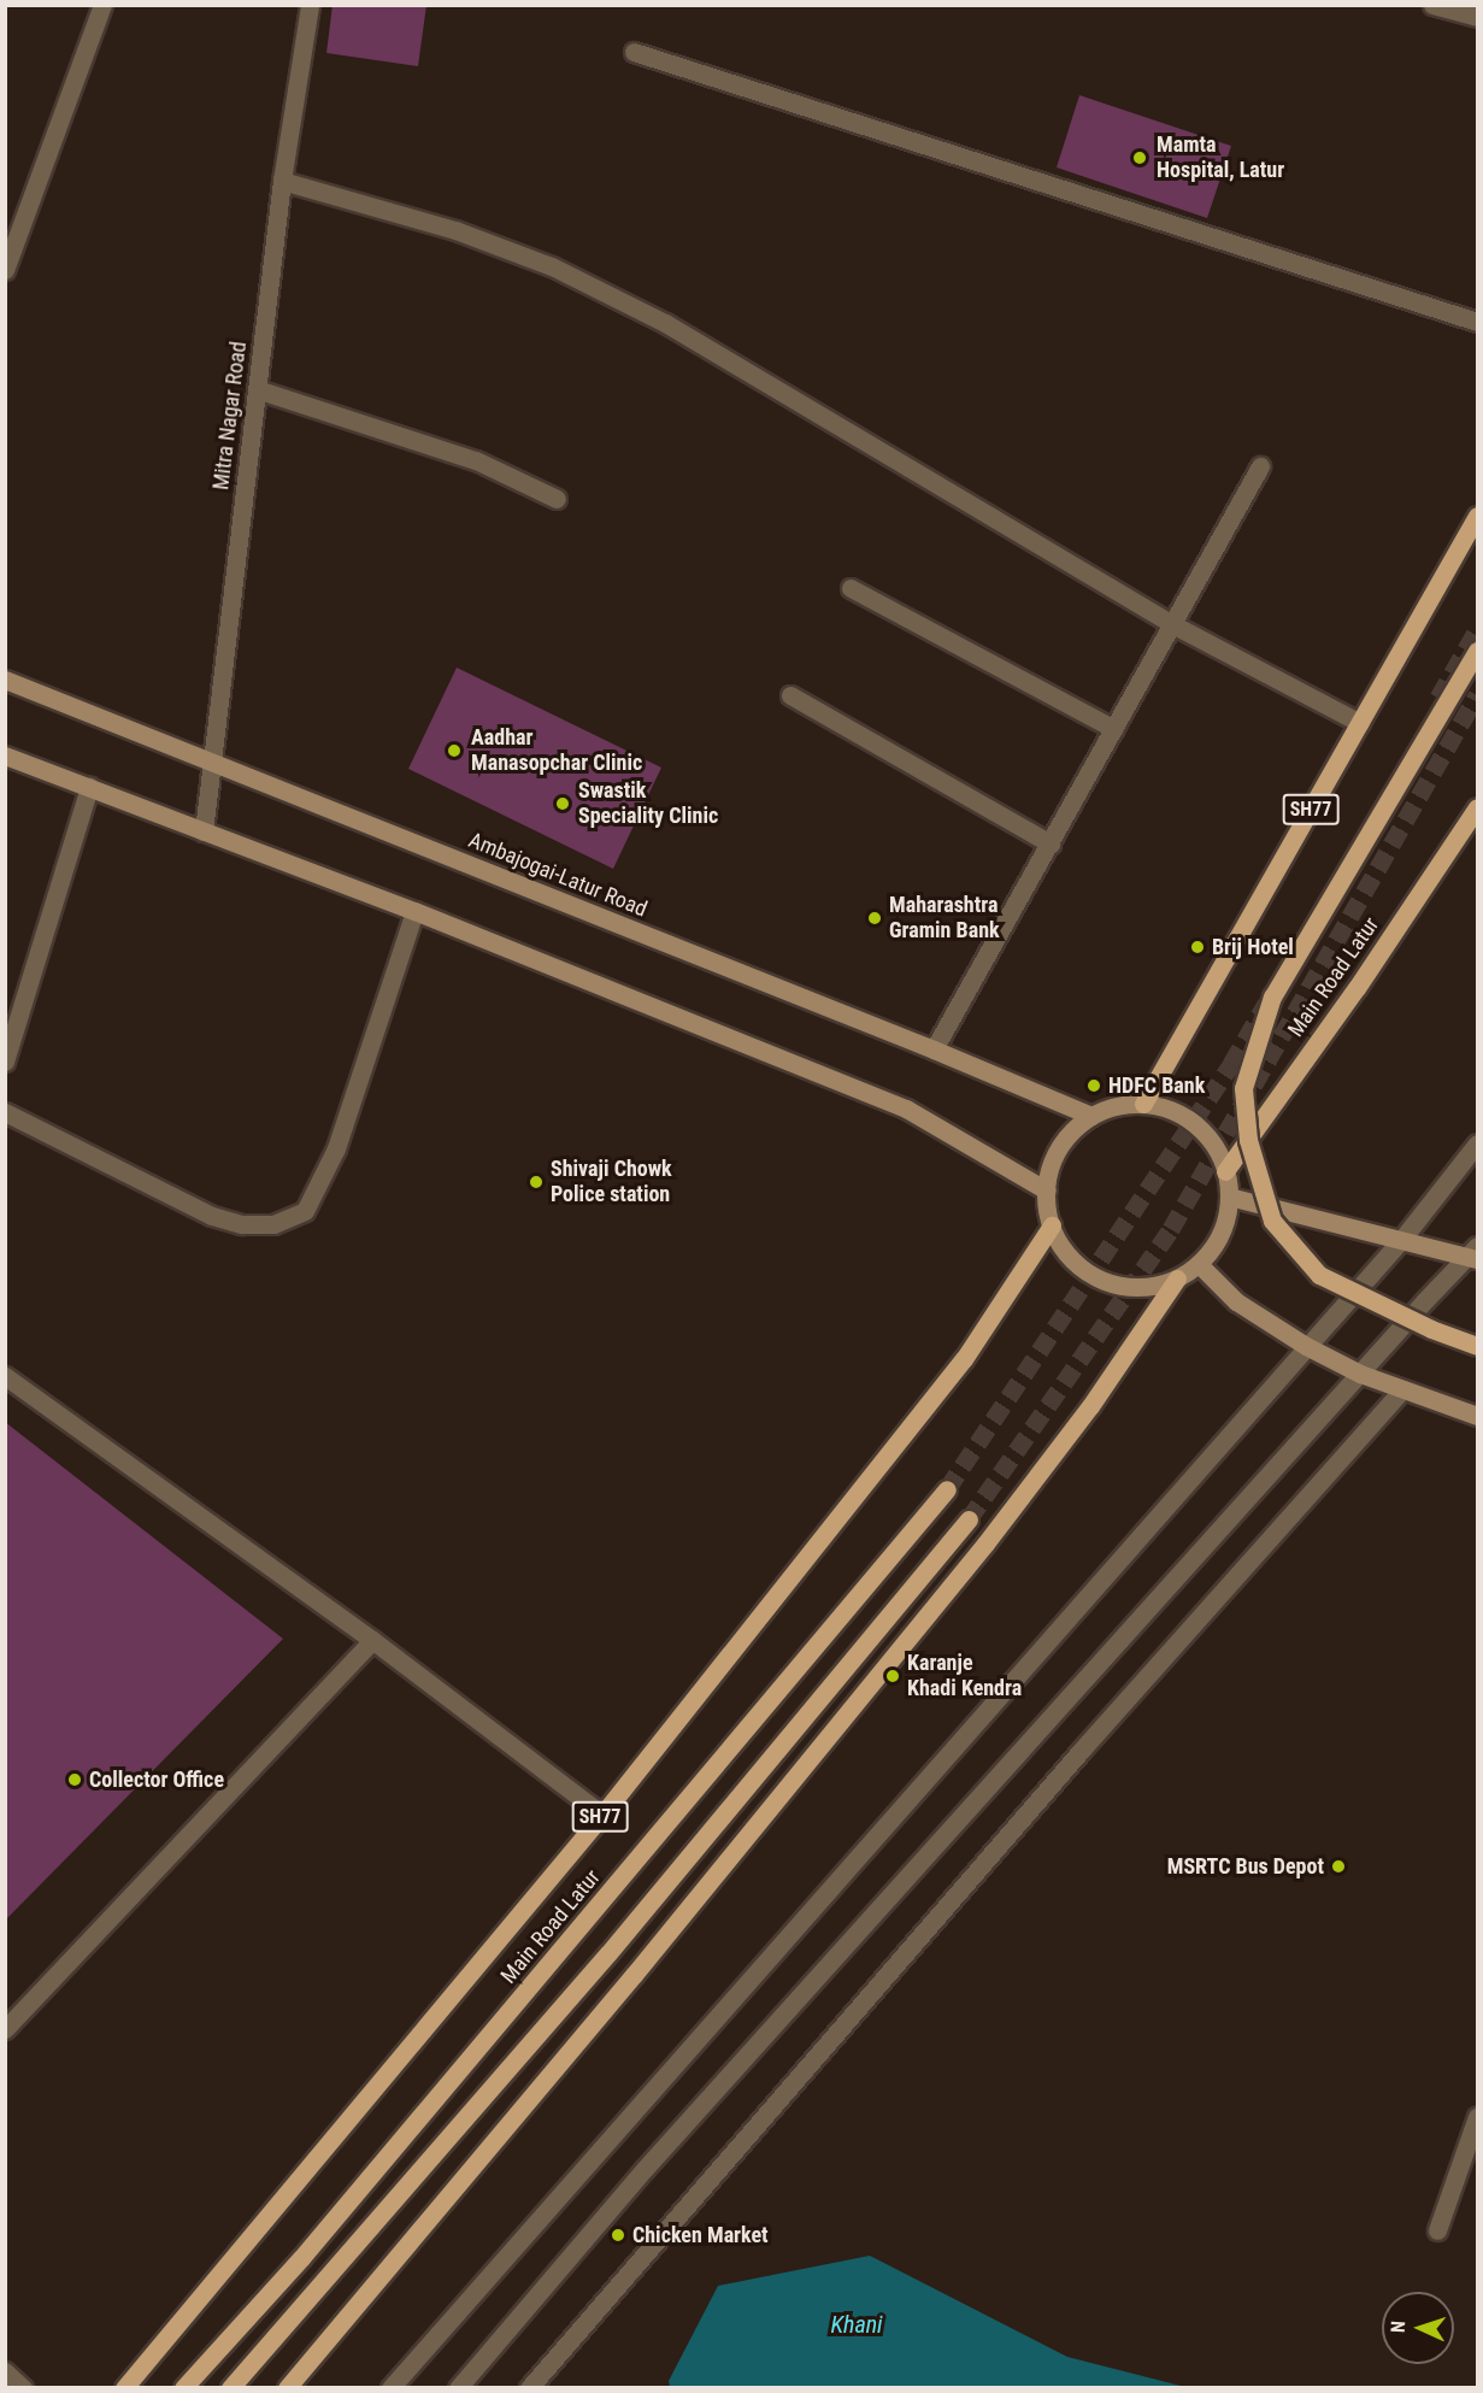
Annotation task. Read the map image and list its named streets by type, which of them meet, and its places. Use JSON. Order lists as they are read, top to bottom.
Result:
{
  "streets": {
    "main road": ["SH77", "Ambajogai-Latur Road", "Main Road Latur"],
    "street": ["Mitra Nagar Road"]
  },
  "crossings": [
    ["Mitra Nagar Road", "Ambajogai-Latur Road"],
    ["SH77", "Ambajogai-Latur Road"],
    ["SH77", "Main Road Latur"],
    ["Ambajogai-Latur Road", "Main Road Latur"]
  ],
  "water": ["Khani"],
  "places": [
    "Mamta Hospital, Latur",
    "Aadhar Manasopchar Clinic",
    "Swastik Speciality Clinic",
    "Maharashtra Gramin Bank",
    "Brij Hotel",
    "HDFC Bank",
    "Shivaji Chowk Police station",
    "Karanje Khadi Kendra",
    "Collector Office",
    "MSRTC Bus Depot",
    "Chicken Market"
  ],
  "north": "left"
}
